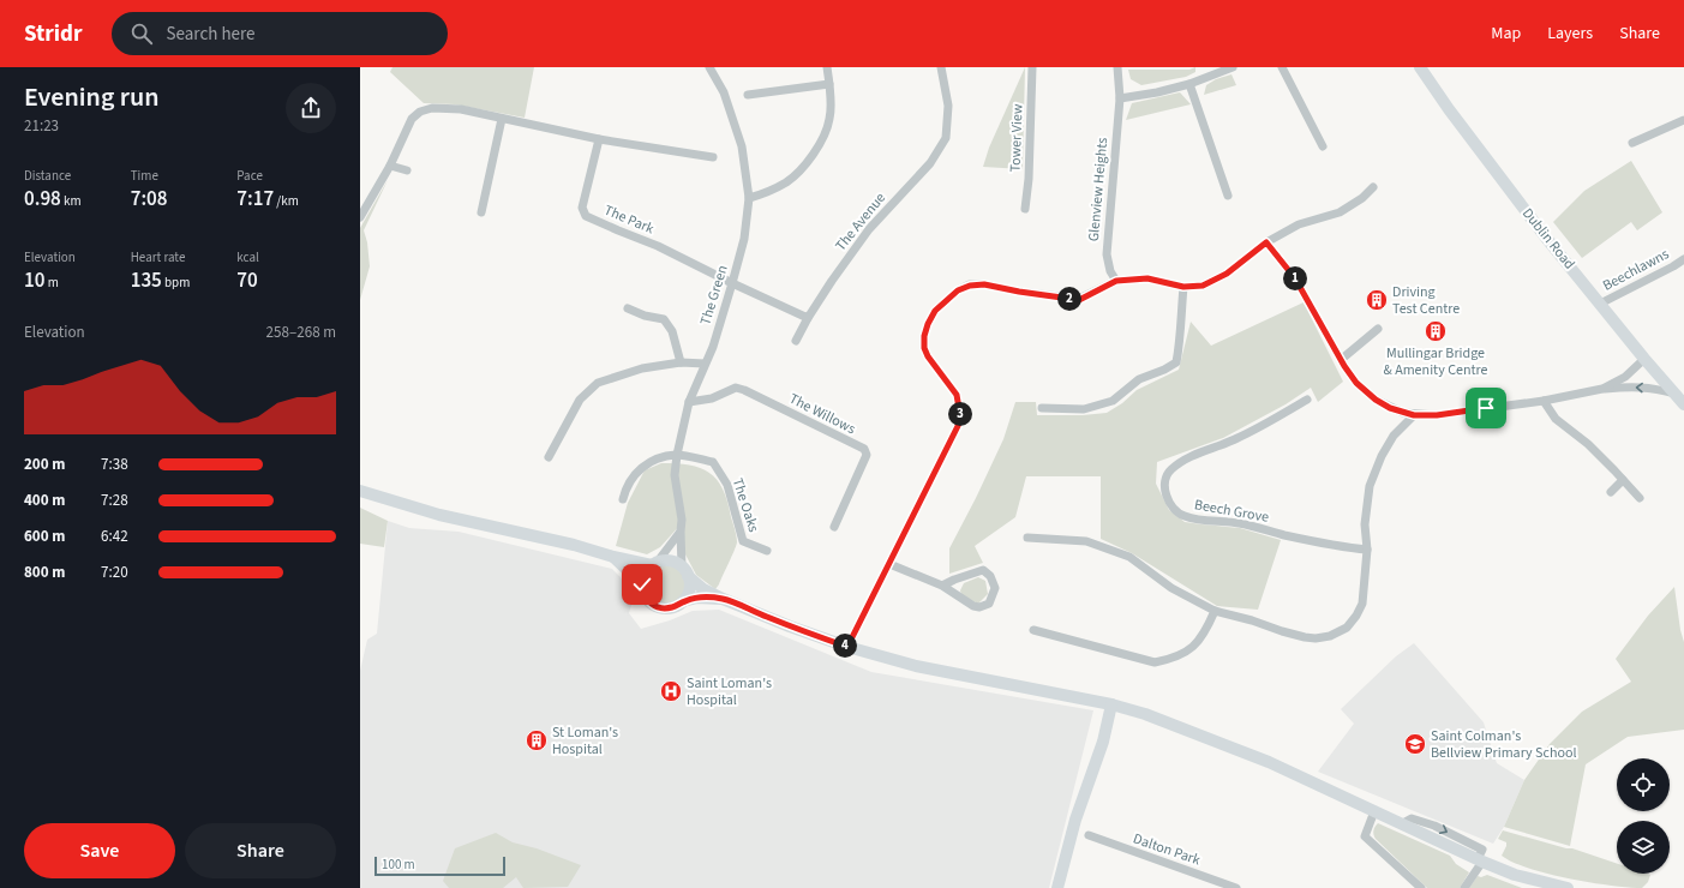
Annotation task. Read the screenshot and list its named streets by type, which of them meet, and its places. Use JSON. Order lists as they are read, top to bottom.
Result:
{
  "streets": {
    "street": [
      "Tower View",
      "Glenview Heights",
      "The Park",
      "The Avenue",
      "Dublin Road",
      "Beechlawns",
      "The Green",
      "The Willows",
      "The Oaks",
      "Beech Grove",
      "Dalton Park"
    ]
  },
  "crossings": [
    ["The Park", "The Green"],
    ["Dublin Road", "Beechlawns"],
    ["The Green", "The Willows"],
    ["The Green", "The Oaks"]
  ],
  "places": {
    "building": ["Driving Test Centre", "Mullingar Bridge & Amenity Centre", "St Loman's Hospital"],
    "hospital": ["Saint Loman's Hospital"],
    "school or university": ["Saint Colman's Bellview Primary School"]
  },
  "scale_bar": "100 m",
  "page": {
    "header": "Stridr",
    "search": "Search here",
    "nav": ["Map", "Layers", "Share"],
    "heading": ["Evening run", "21:23"],
    "stats": [
      ["Distance", "0.98 km"],
      ["Time", "7:08"],
      ["Pace", "7:17 /km"],
      ["Elevation", "10 m"],
      ["Heart rate", "135 bpm"],
      ["kcal", "70"]
    ],
    "pins": [
      "1",
      "2",
      "3",
      "4"
    ],
    "chart": ["Elevation", "258–268 m"],
    "list": [
      {
        "name": "200 m",
        "note": "7:38"
      },
      {
        "name": "400 m",
        "note": "7:28"
      },
      {
        "name": "600 m",
        "note": "6:42"
      },
      {
        "name": "800 m",
        "note": "7:20"
      }
    ],
    "buttons": ["Save", "Share"],
    "scale": "100 m"
  }
}
